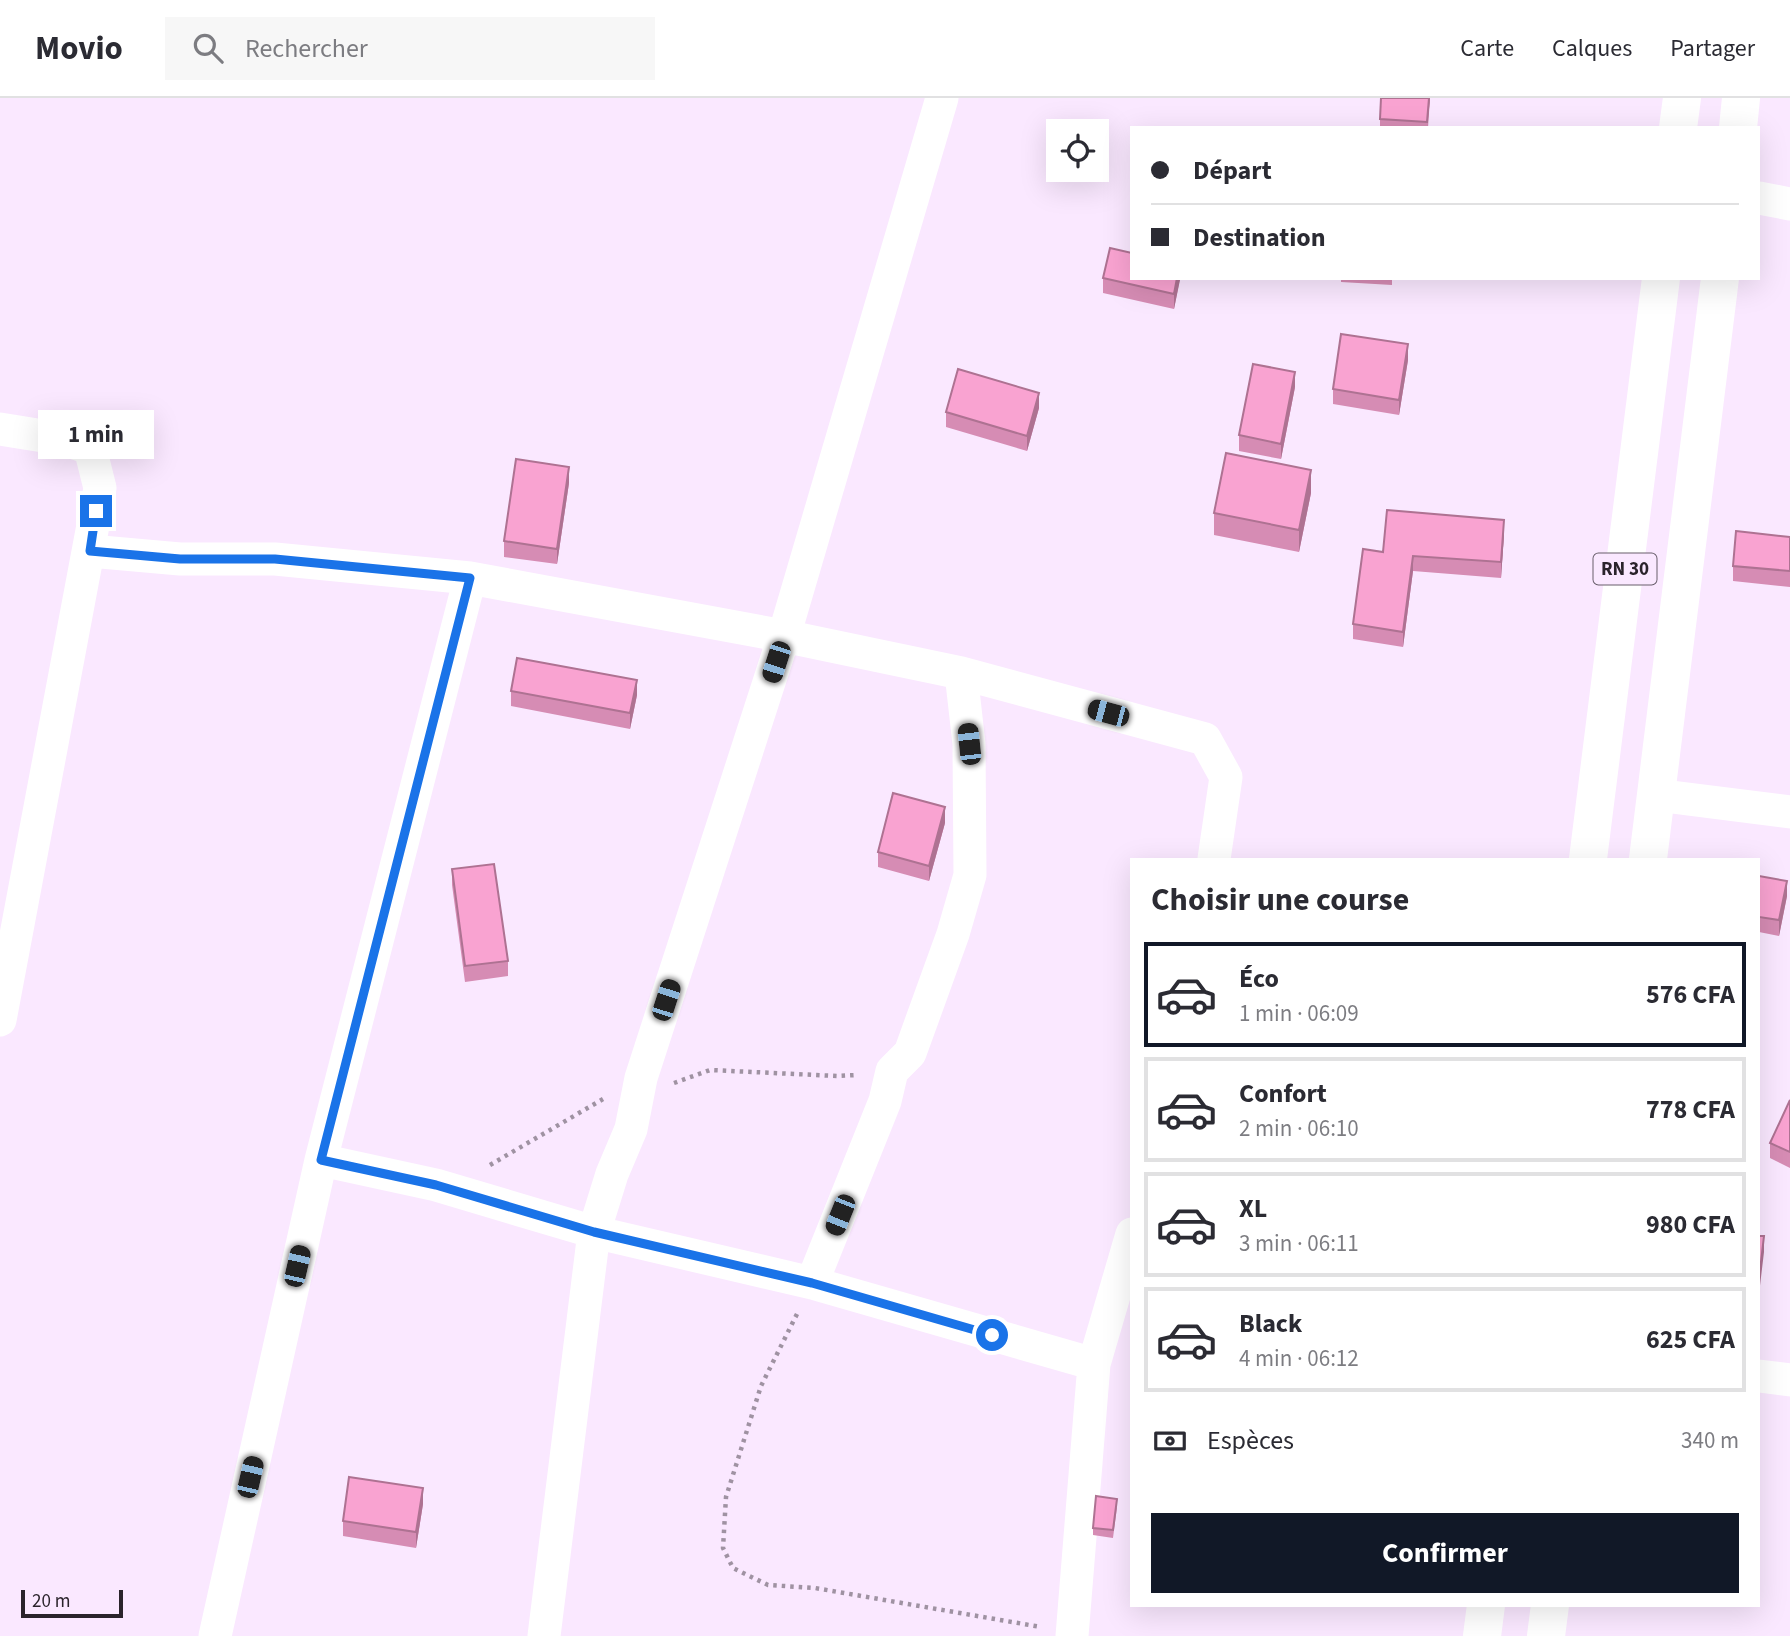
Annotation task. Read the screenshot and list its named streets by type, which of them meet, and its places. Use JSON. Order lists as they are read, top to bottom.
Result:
{
  "streets": {
    "main road": ["RN 30"]
  },
  "scale_bar": "20 m",
  "page": {
    "header": "Movio",
    "search": "Rechercher",
    "nav": ["Carte", "Calques", "Partager"],
    "banner": ["Départ", "Destination"],
    "bubble": "1 min",
    "heading": "Choisir une course",
    "list": [
      {
        "name": "Éco",
        "note": "1 min · 06:09",
        "value": "576 CFA"
      },
      {
        "name": "Confort",
        "note": "2 min · 06:10",
        "value": "778 CFA"
      },
      {
        "name": "XL",
        "note": "3 min · 06:11",
        "value": "980 CFA"
      },
      {
        "name": "Black",
        "note": "4 min · 06:12",
        "value": "625 CFA"
      }
    ],
    "pay": ["Espèces", "340 m"],
    "buttons": "Confirmer",
    "scale": "20 m"
  }
}
